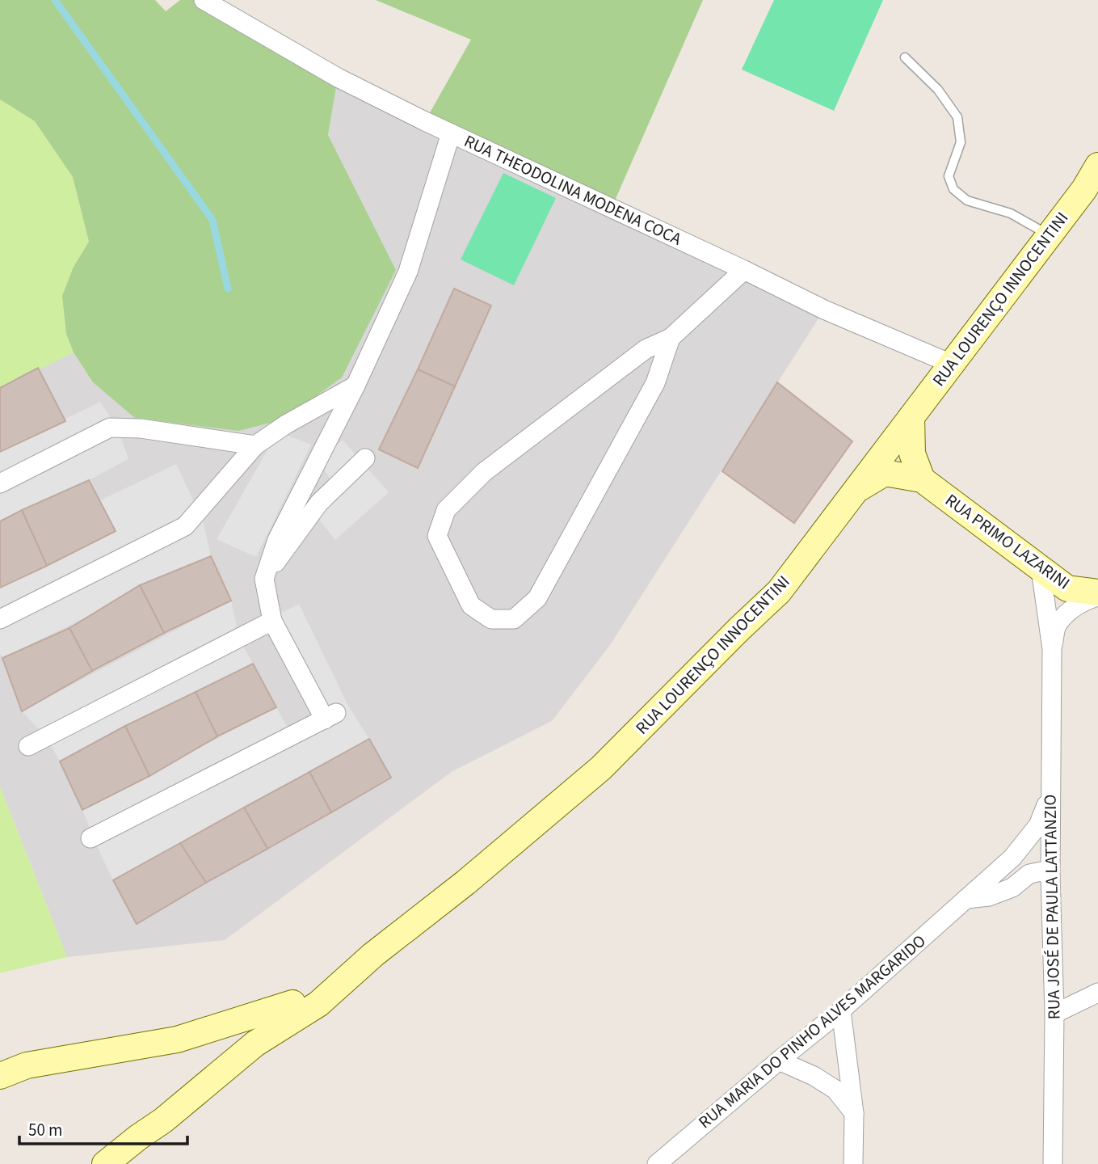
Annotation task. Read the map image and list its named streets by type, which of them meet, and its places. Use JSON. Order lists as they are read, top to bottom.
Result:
{
  "streets": {
    "main road": ["RUA LOURENÇO INNOCENTINI", "RUA PRIMO LAZARINI"],
    "street": ["RUA THEODOLINA MODENA COCA", "RUA JOSÉ DE PAULA LATTANZIO", "RUA MARIA DO PINHO ALVES MARGARIDO"]
  },
  "crossings": [
    ["RUA THEODOLINA MODENA COCA", "RUA LOURENÇO INNOCENTINI"],
    ["RUA PRIMO LAZARINI", "RUA JOSÉ DE PAULA LATTANZIO"],
    ["RUA JOSÉ DE PAULA LATTANZIO", "RUA MARIA DO PINHO ALVES MARGARIDO"]
  ],
  "scale_bar": "50 m"
}
